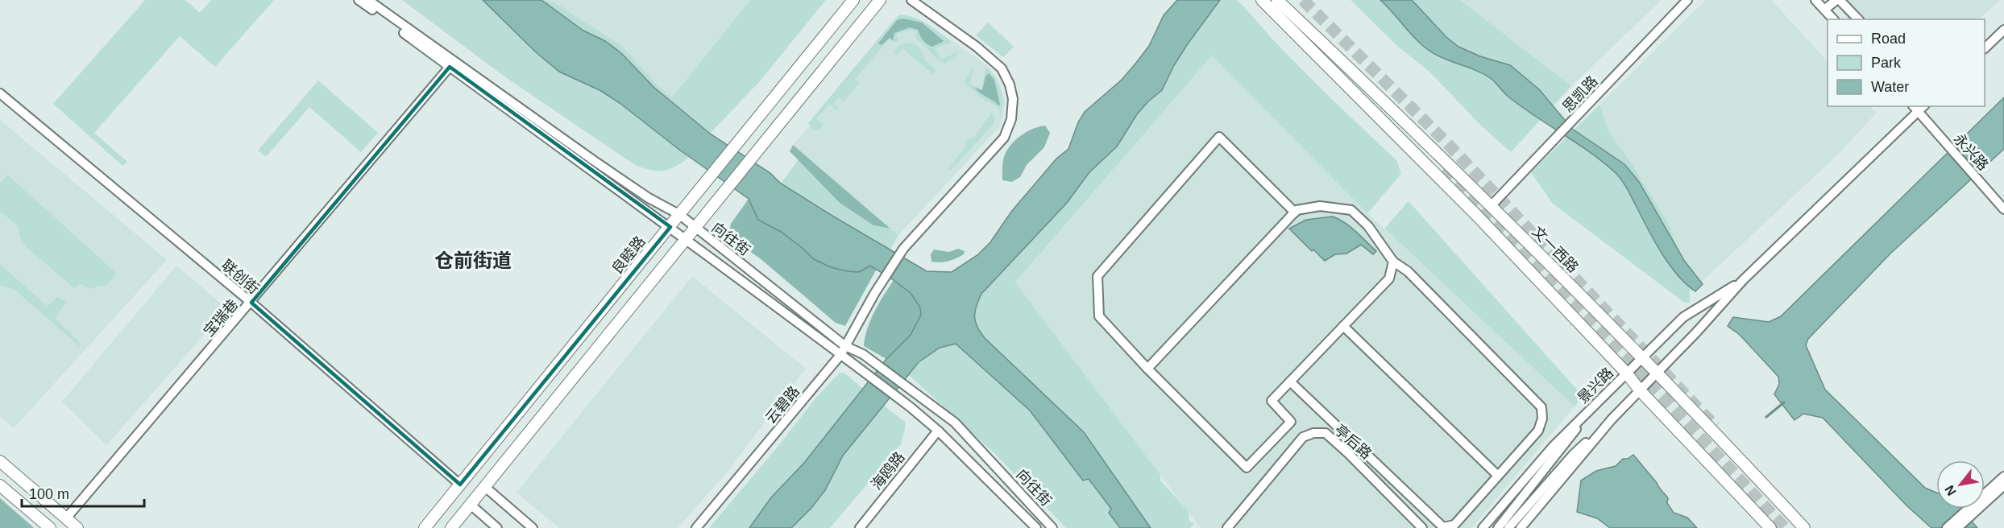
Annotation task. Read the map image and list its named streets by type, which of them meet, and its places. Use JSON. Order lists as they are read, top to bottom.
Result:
{
  "streets": {
    "main road": ["文一西路", "良睦路"],
    "street": [
      "思凯路",
      "永兴路",
      "向往街",
      "联创街",
      "宝瑞巷",
      "景兴路",
      "云碧路",
      "亭后路",
      "海鸥路"
    ]
  },
  "crossings": [
    ["思凯路", "文一西路"],
    ["永兴路", "景兴路"],
    ["向往街", "良睦路"],
    ["向往街", "宝瑞巷"],
    ["向往街", "云碧路"],
    ["向往街", "海鸥路"],
    ["文一西路", "景兴路"],
    ["良睦路", "联创街"],
    ["联创街", "宝瑞巷"]
  ],
  "districts": ["仓前街道"],
  "legend": ["Road", "Park", "Water"],
  "scale_bar": "100 m",
  "north": "bottom left"
}
